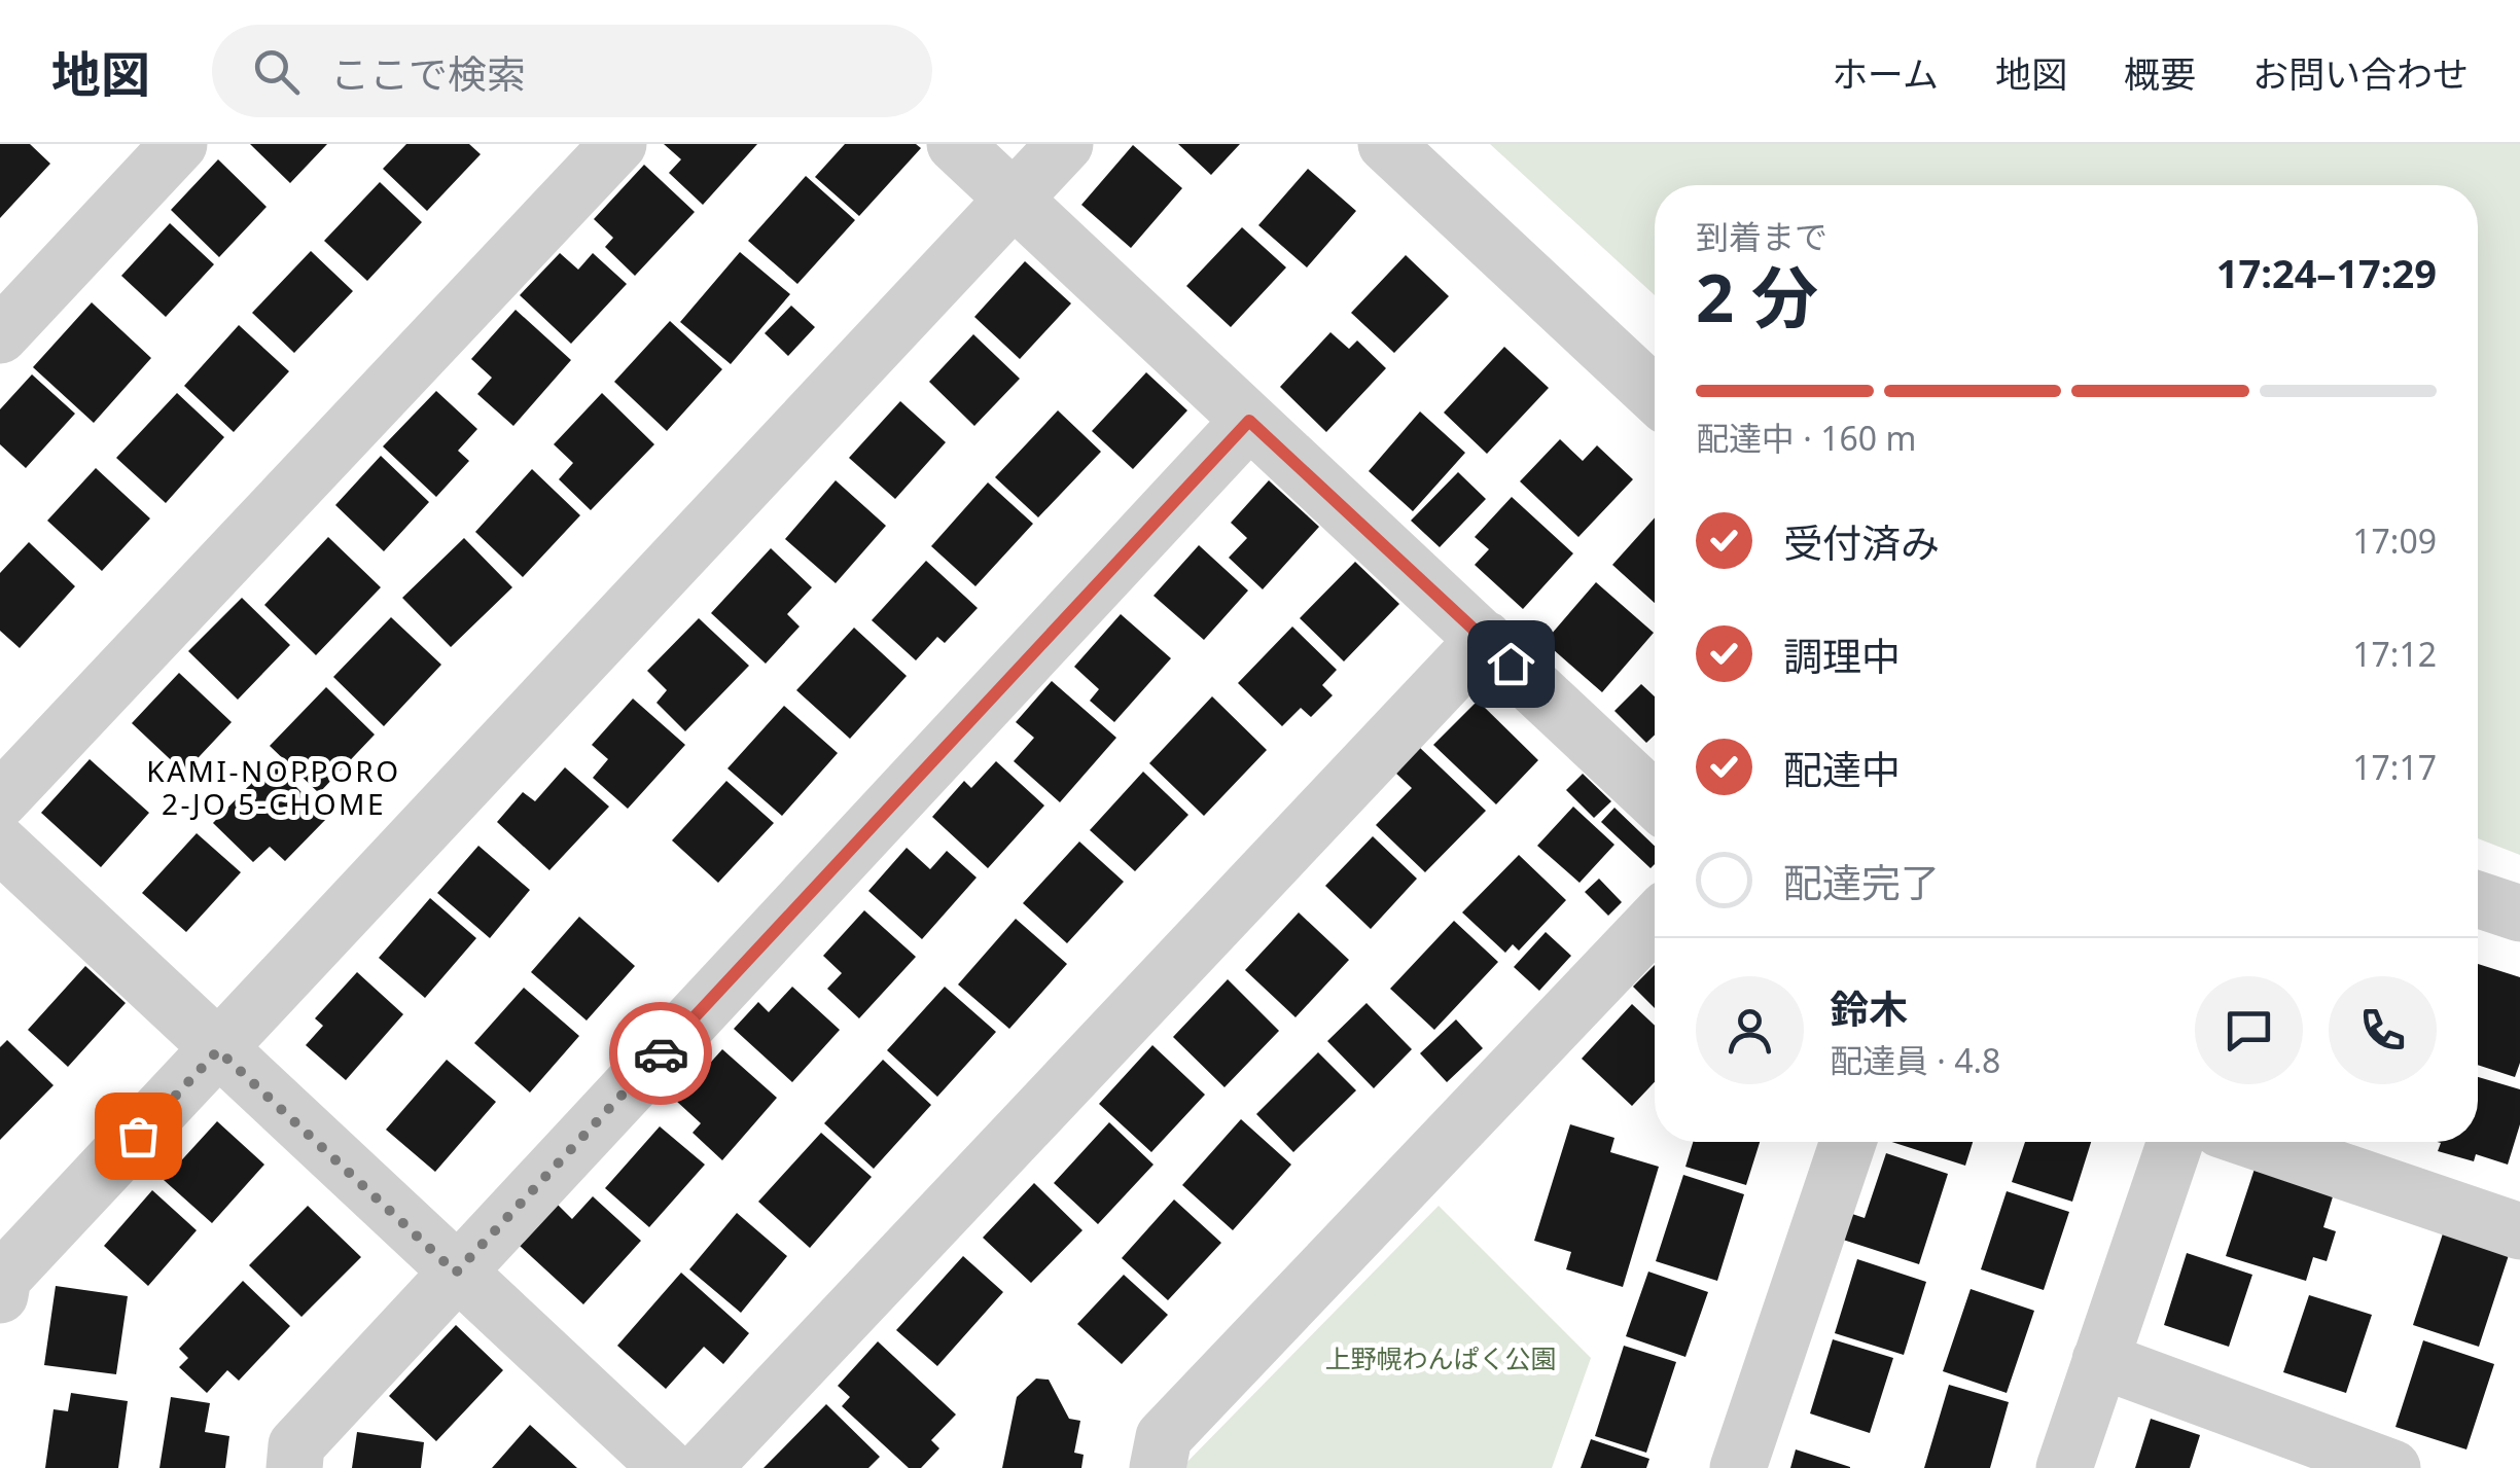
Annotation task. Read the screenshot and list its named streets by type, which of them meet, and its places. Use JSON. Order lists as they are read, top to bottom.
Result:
{
  "districts": ["KAMI-NOPPORO 2-JO 5-CHOME"],
  "parks": ["上野幌わんぱく公園"],
  "page": {
    "header": "地図",
    "search": "ここで検索",
    "nav": [
      "ホーム",
      "地図",
      "概要",
      "お問い合わせ"
    ],
    "heading": ["2 分", "到着まで", "17:24–17:29"],
    "panel": ["鈴木", "配達員 · 4.8"],
    "bar": "配達中 · 160 m",
    "list": [
      ["受付済み", "17:09"],
      ["調理中", "17:12"],
      ["配達中", "17:17"],
      "配達完了"
    ]
  }
}
